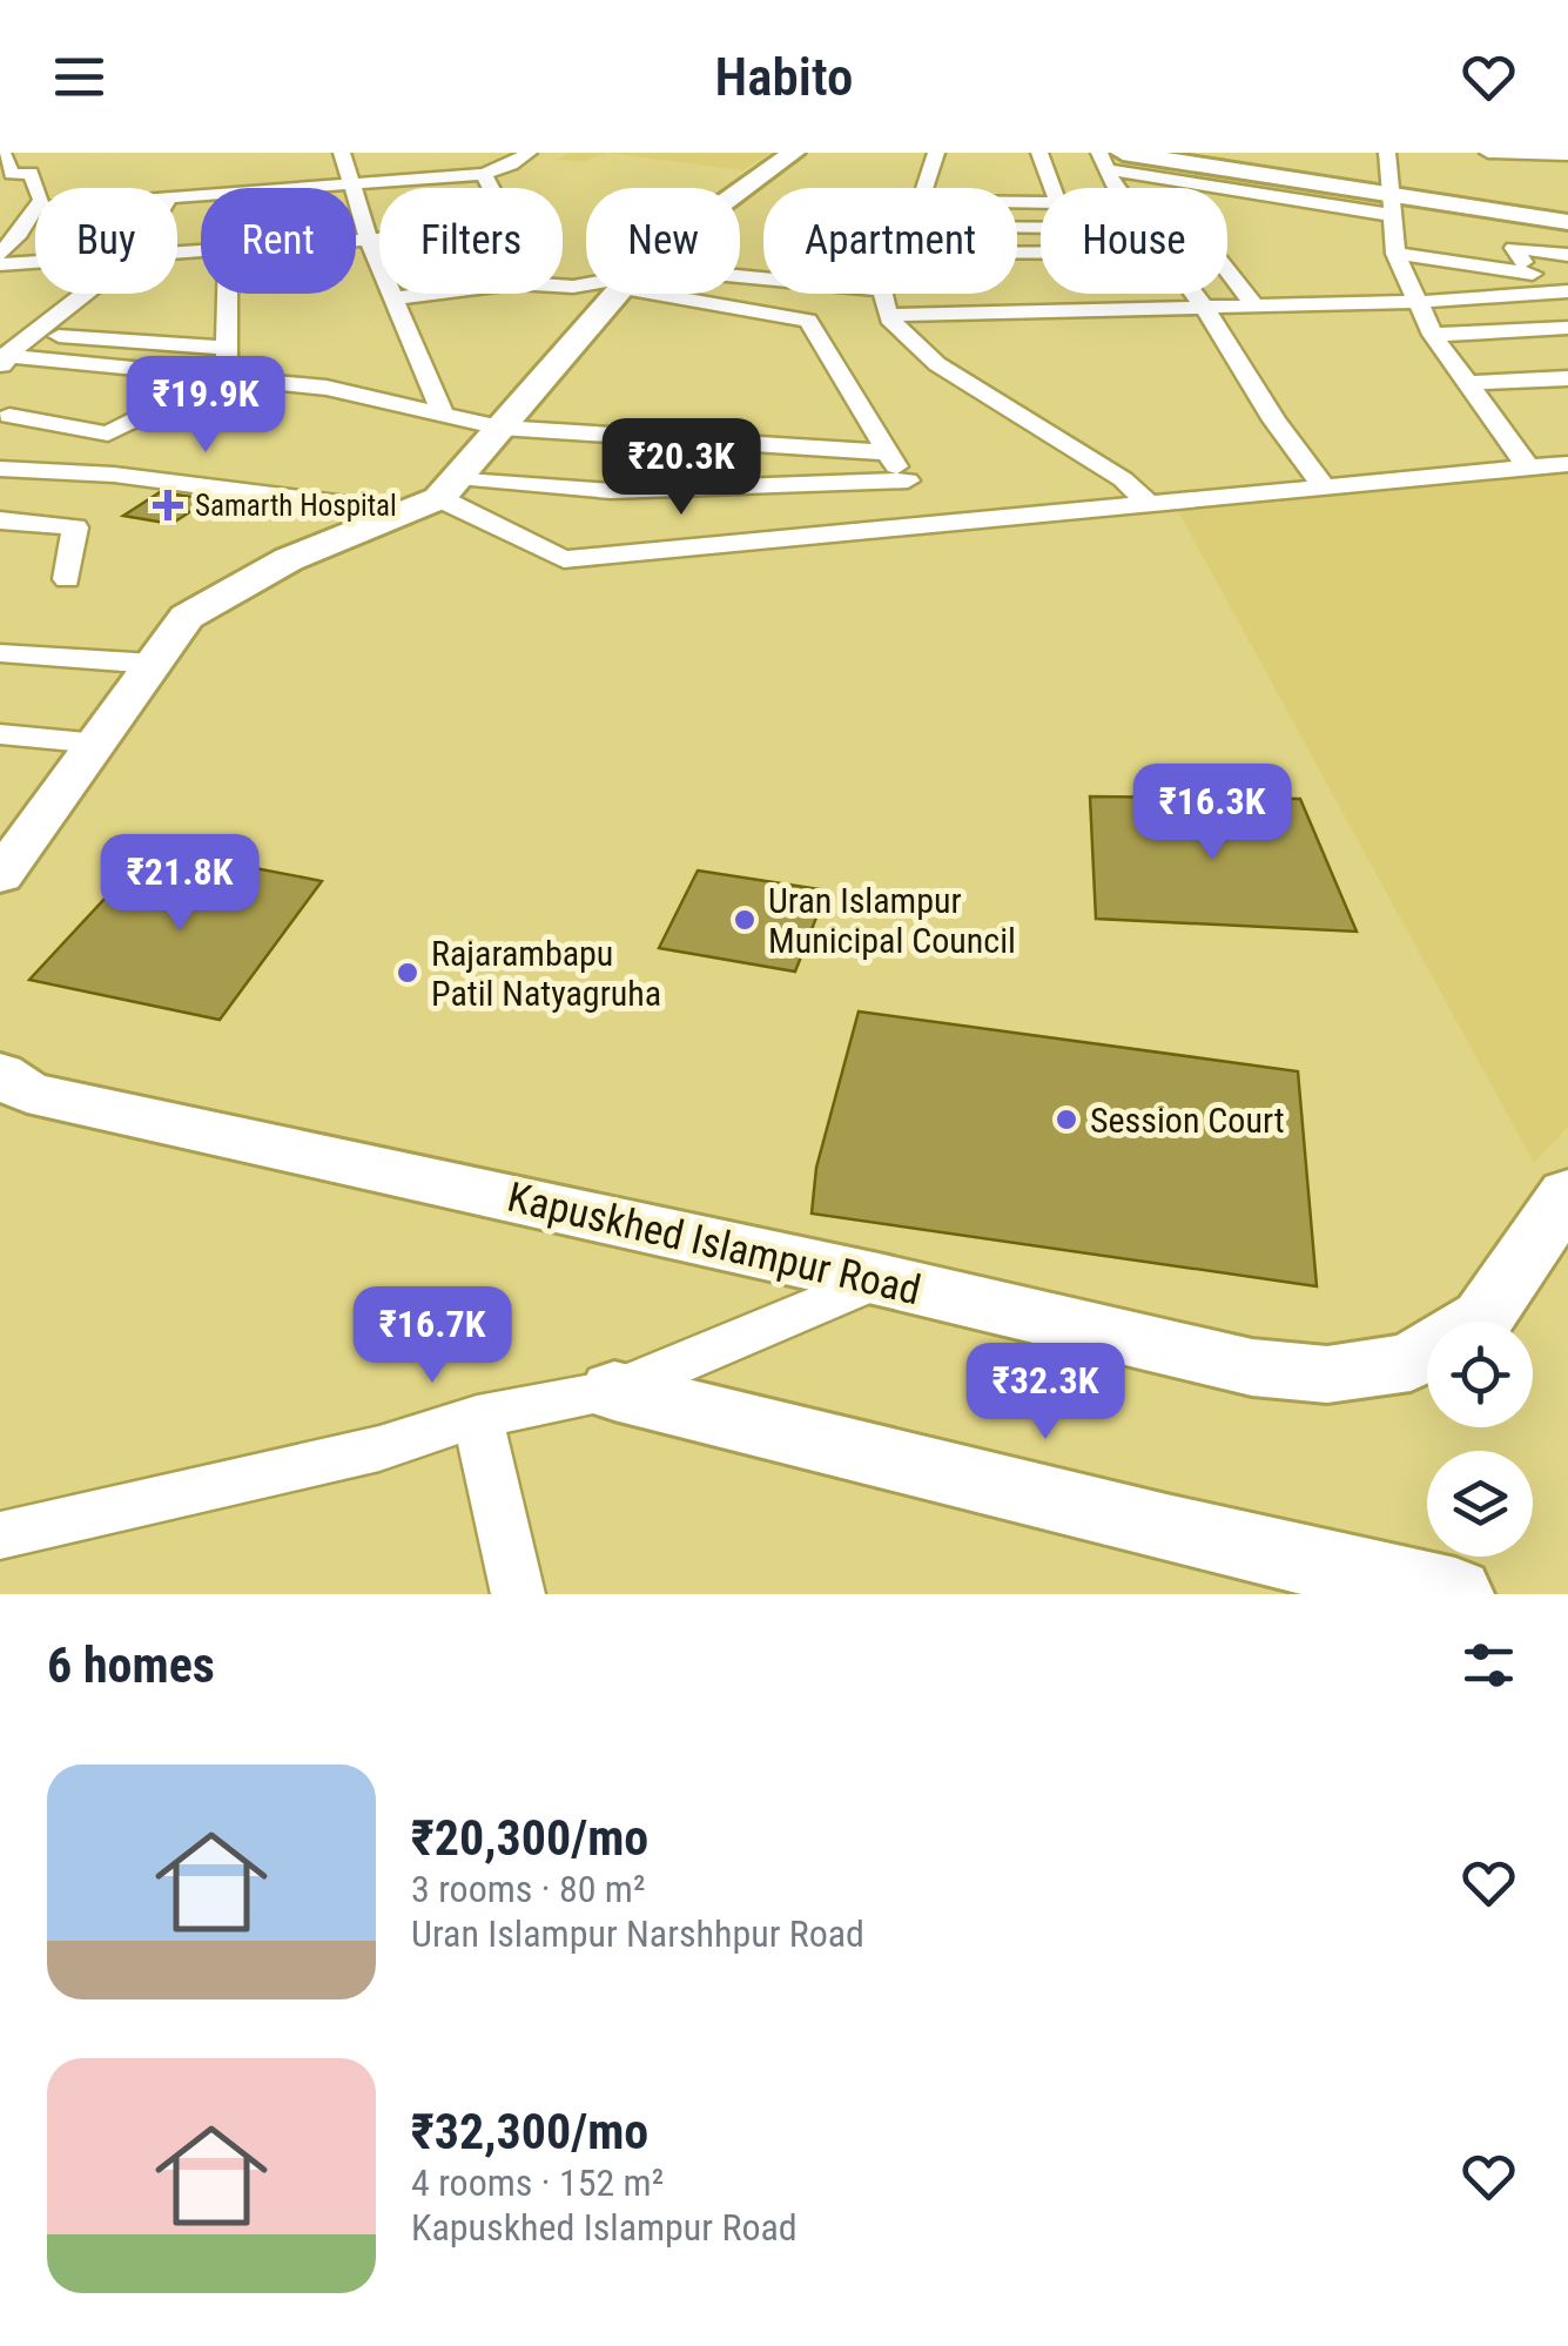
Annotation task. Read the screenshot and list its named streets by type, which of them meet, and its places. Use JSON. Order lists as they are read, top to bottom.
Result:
{
  "streets": {
    "main road": ["Kapuskhed Islampur Road"]
  },
  "places": {
    "health": ["Samarth Hospital"],
    "other": ["Uran Islampur Municipal Council", "Rajarambapu Patil Natyagruha", "Session Court"]
  },
  "page": {
    "header": "Habito",
    "chip": [
      "Buy",
      "Rent",
      "Filters",
      "New",
      "Apartment",
      "House"
    ],
    "price": [
      "₹19.9K",
      "₹20.3K",
      "₹16.3K",
      "₹21.8K",
      "₹16.7K",
      "₹32.3K"
    ],
    "heading": "6 homes",
    "list": [
      {
        "name": "₹20,300/mo",
        "note": "3 rooms · 80 m² · Uran Islampur Narshhpur Road"
      },
      {
        "name": "₹32,300/mo",
        "note": "4 rooms · 152 m² · Kapuskhed Islampur Road"
      }
    ]
  }
}
